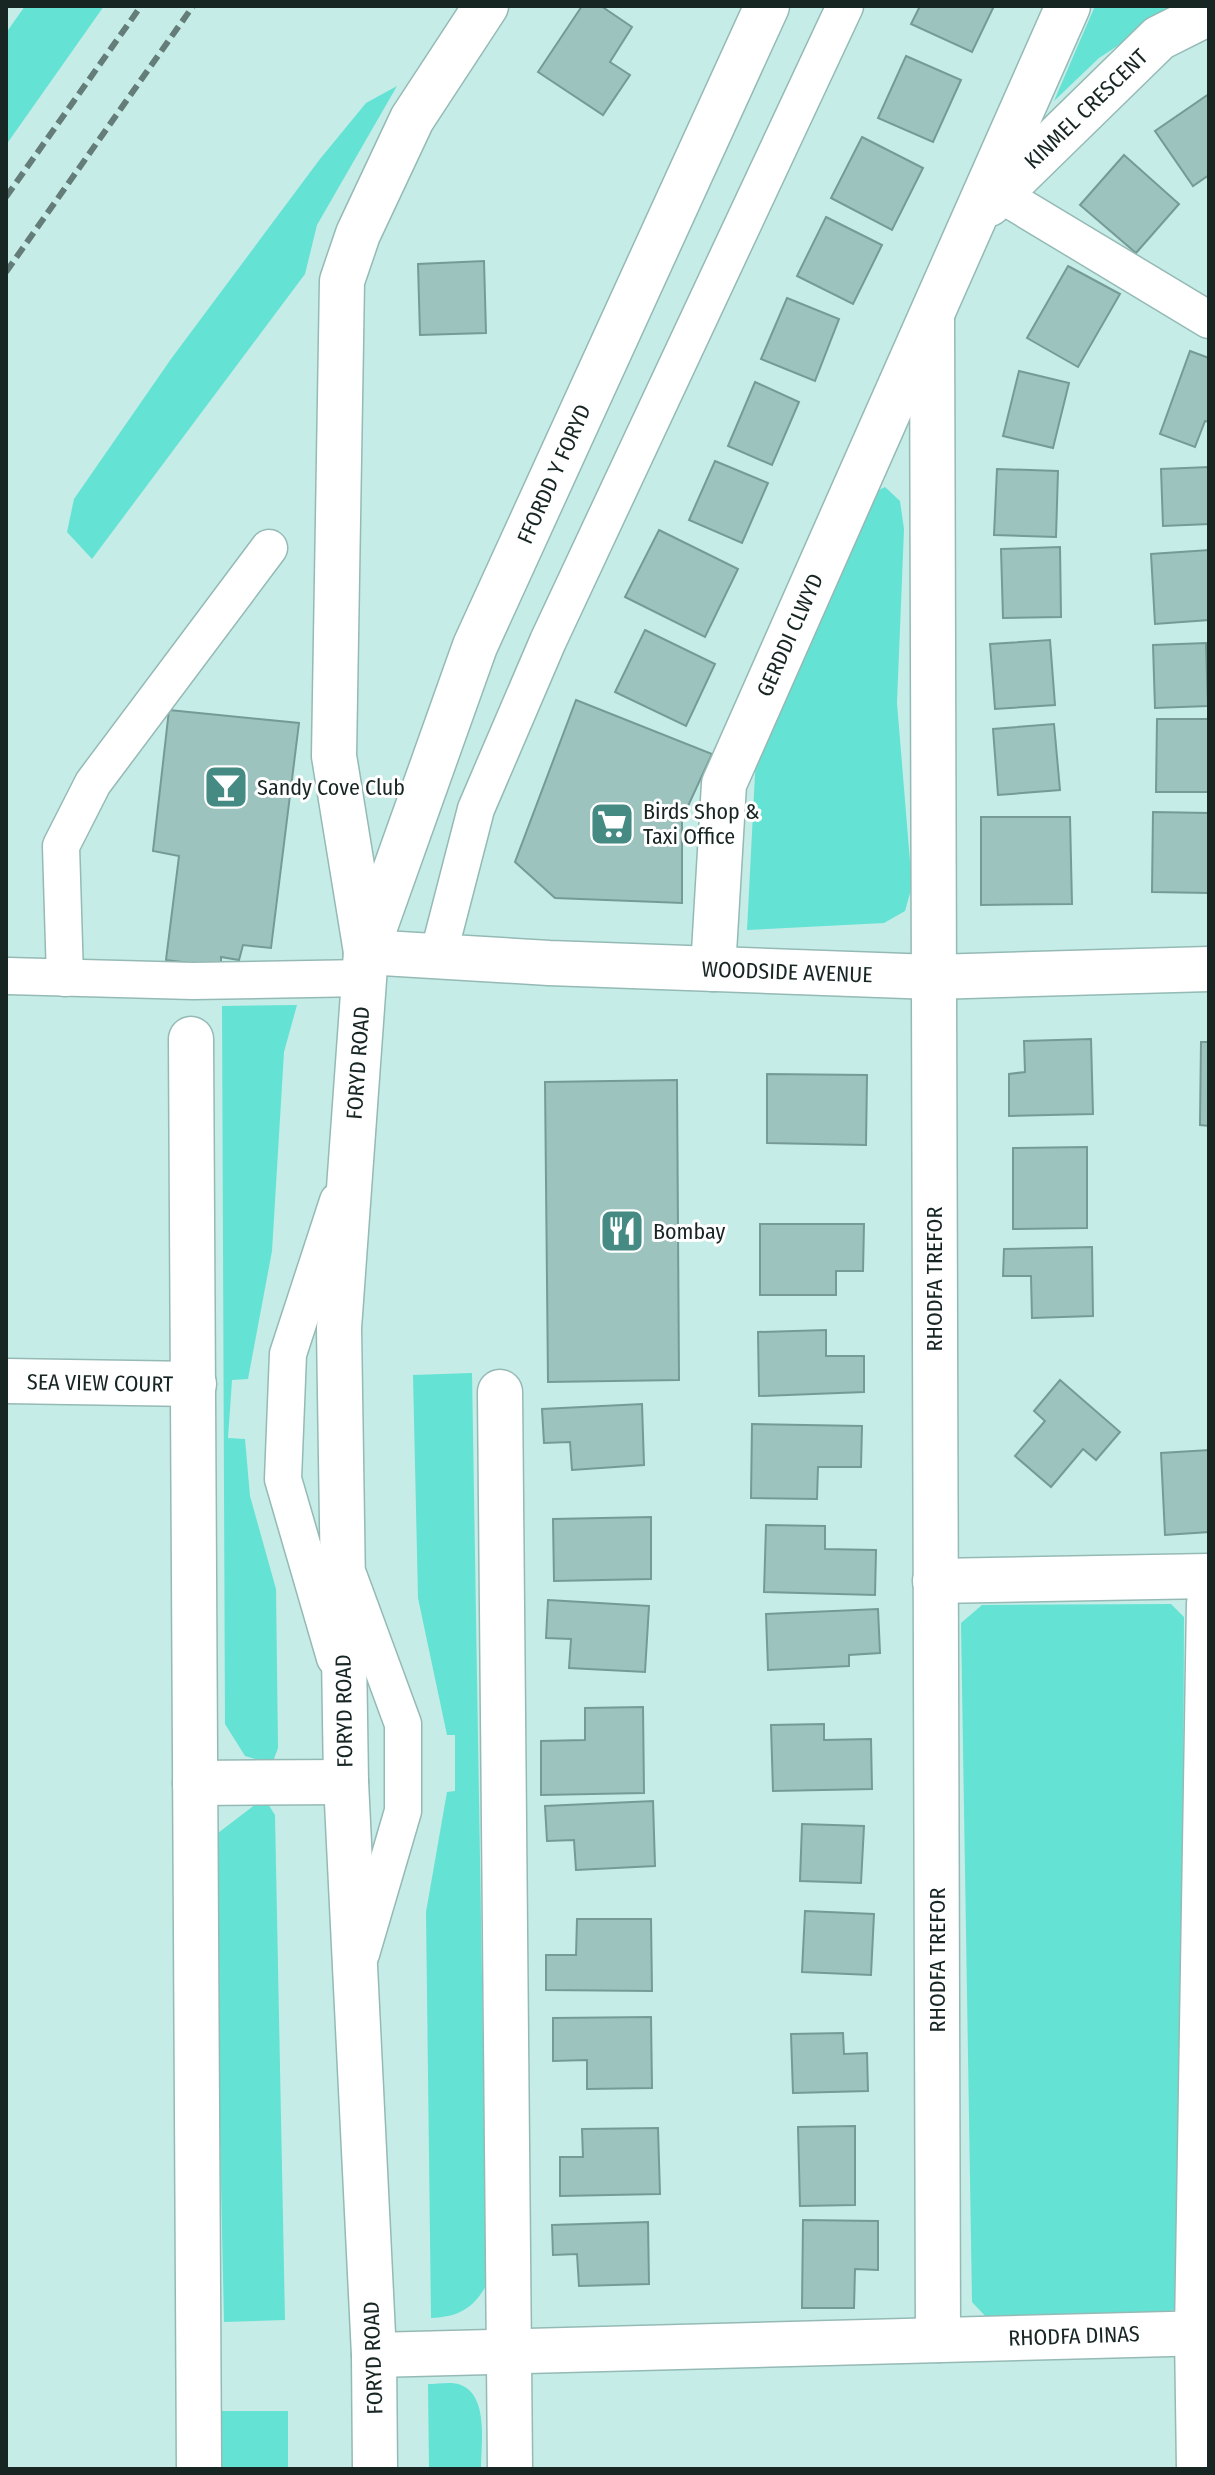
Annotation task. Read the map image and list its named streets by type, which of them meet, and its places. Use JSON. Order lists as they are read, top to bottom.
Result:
{
  "streets": {
    "street": [
      "KINMEL CRESCENT",
      "FFORDD Y FORYD",
      "GERDDI CLWYD",
      "WOODSIDE AVENUE",
      "FORYD ROAD",
      "RHODFA TREFOR",
      "SEA VIEW COURT",
      "RHODFA DINAS"
    ]
  },
  "crossings": [
    ["KINMEL CRESCENT", "GERDDI CLWYD"],
    ["FFORDD Y FORYD", "WOODSIDE AVENUE"],
    ["FFORDD Y FORYD", "FORYD ROAD"],
    ["GERDDI CLWYD", "WOODSIDE AVENUE"],
    ["GERDDI CLWYD", "RHODFA TREFOR"],
    ["WOODSIDE AVENUE", "FORYD ROAD"],
    ["WOODSIDE AVENUE", "RHODFA TREFOR"],
    ["FORYD ROAD", "RHODFA DINAS"],
    ["RHODFA TREFOR", "RHODFA DINAS"]
  ],
  "places": {
    "bar": ["Sandy Cove Club"],
    "supermarket": ["Birds Shop & Taxi Office"],
    "restaurant": ["Bombay"]
  }
}
